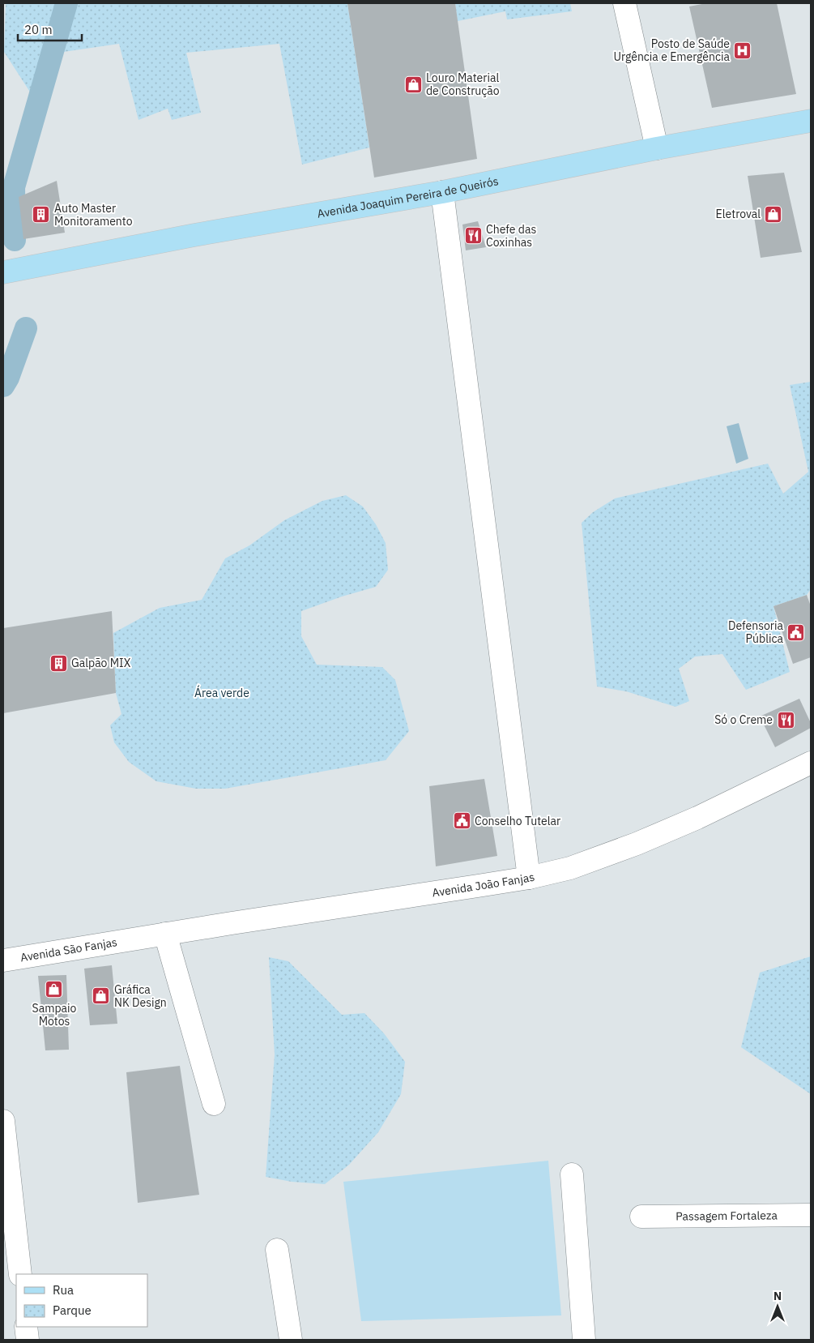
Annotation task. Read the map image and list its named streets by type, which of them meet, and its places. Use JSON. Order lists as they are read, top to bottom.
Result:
{
  "streets": {
    "main road": ["Avenida Joaquim Pereira de Queirós"],
    "street": ["Avenida João Fanjas", "Avenida São Fanjas", "Passagem Fortaleza"]
  },
  "crossings": [
    ["Avenida João Fanjas", "Avenida São Fanjas"]
  ],
  "parks": ["Área verde"],
  "places": {
    "hospital": ["Posto de Saúde Urgência e Emergência"],
    "shop": [
      "Louro Material de Construção",
      "Eletroval",
      "Sampaio Motos",
      "Gráfica NK Design"
    ],
    "building": ["Auto Master Monitoramento", "Galpão MIX"],
    "restaurant": ["Chefe das Coxinhas", "Só o Creme"],
    "public building": ["Defensoria Pública", "Conselho Tutelar"]
  },
  "legend": ["Rua", "Parque"],
  "scale_bar": "20 m",
  "north": "top"
}
